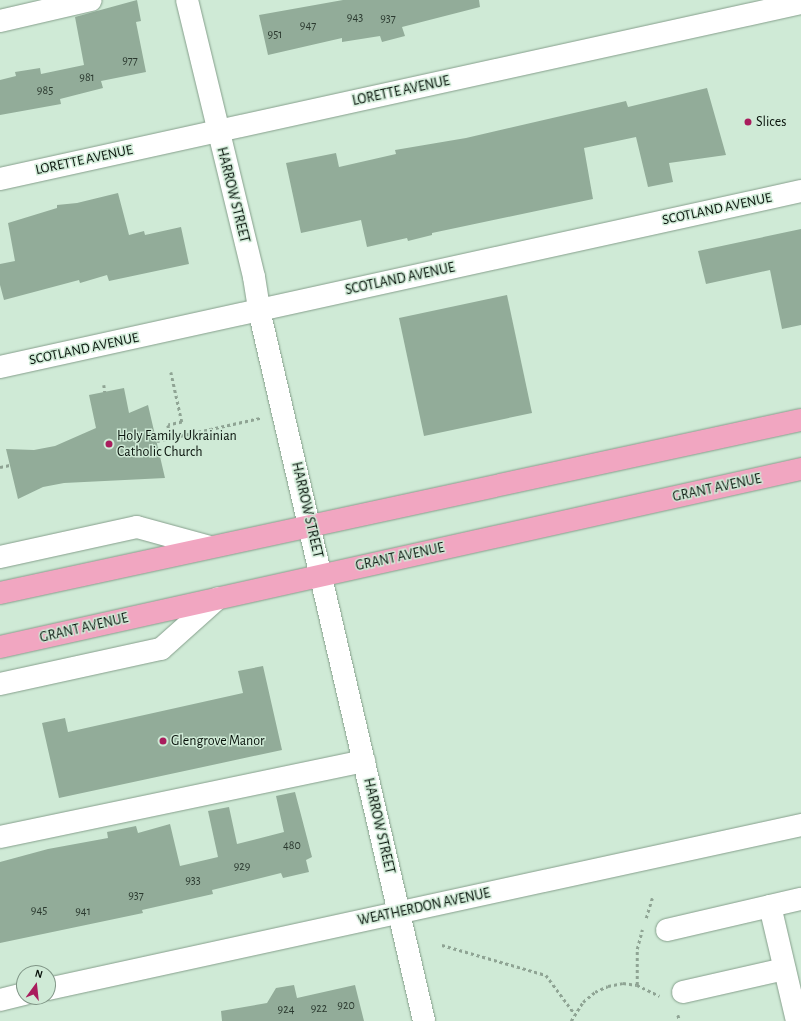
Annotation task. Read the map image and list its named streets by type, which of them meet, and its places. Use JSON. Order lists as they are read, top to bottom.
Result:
{
  "streets": {
    "main road": ["GRANT AVENUE"],
    "street": [
      "LORETTE AVENUE",
      "HARROW STREET",
      "SCOTLAND AVENUE",
      "WEATHERDON AVENUE"
    ]
  },
  "crossings": [
    ["LORETTE AVENUE", "HARROW STREET"],
    ["HARROW STREET", "SCOTLAND AVENUE"],
    ["HARROW STREET", "GRANT AVENUE"],
    ["HARROW STREET", "WEATHERDON AVENUE"]
  ],
  "places": ["Slices", "Holy Family Ukrainian Catholic Church", "Glengrove Manor"],
  "house_numbers": [
    "943",
    "937",
    "947",
    "951",
    "977",
    "981",
    "985",
    "480",
    "929",
    "933",
    "937",
    "945",
    "941",
    "920",
    "922",
    "924"
  ],
  "north": "top"
}
